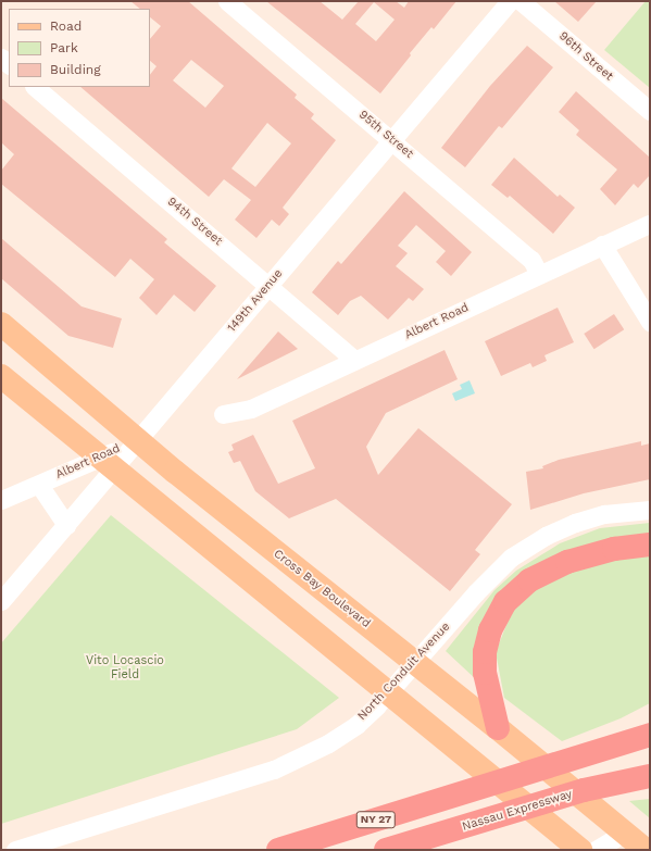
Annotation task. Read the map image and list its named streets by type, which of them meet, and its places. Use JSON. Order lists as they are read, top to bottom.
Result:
{
  "streets": {
    "highway": ["Nassau Expressway", "NY 27"],
    "main road": ["Cross Bay Boulevard"],
    "street": [
      "96th Street",
      "95th Street",
      "94th Street",
      "149th Avenue",
      "Albert Road",
      "North Conduit Avenue"
    ]
  },
  "crossings": [
    ["95th Street", "149th Avenue"],
    ["95th Street", "Albert Road"],
    ["94th Street", "149th Avenue"],
    ["94th Street", "Albert Road"],
    ["149th Avenue", "Albert Road"],
    ["149th Avenue", "Cross Bay Boulevard"],
    ["Albert Road", "Cross Bay Boulevard"],
    ["Cross Bay Boulevard", "North Conduit Avenue"]
  ],
  "parks": ["Vito Locascio Field"],
  "legend": ["Road", "Park", "Building"]
}
